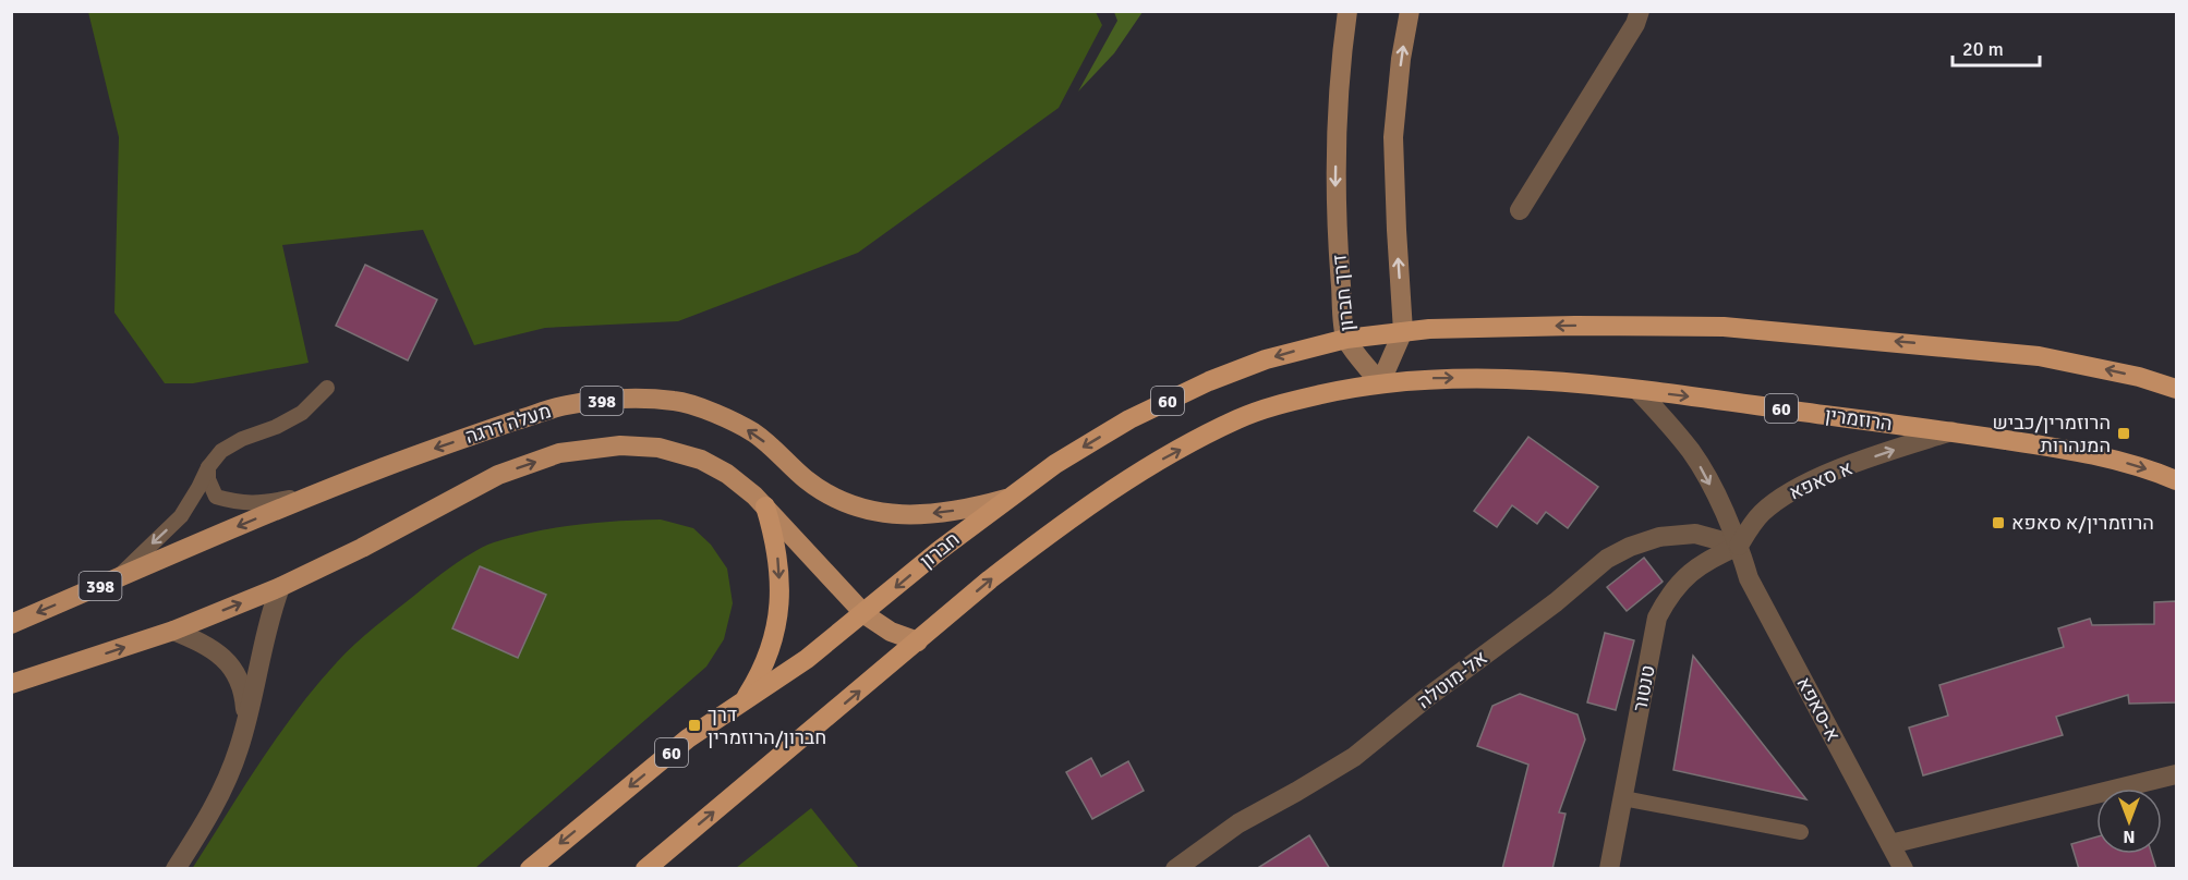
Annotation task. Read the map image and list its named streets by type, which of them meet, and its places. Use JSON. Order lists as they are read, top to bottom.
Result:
{
  "streets": {
    "highway": ["60", "הרוזמרין", "חברון"],
    "main road": ["דרך חברון", "398", "מעלה דרגה"],
    "street": [
      "א סאפא",
      "אל-מוטלה",
      "טנטור",
      "א-סאפא"
    ]
  },
  "crossings": [
    ["דרך חברון", "60"],
    ["דרך חברון", "הרוזמרין"],
    ["דרך חברון", "חברון"],
    ["60", "הרוזמרין"],
    ["60", "חברון"],
    ["הרוזמרין", "א סאפא"],
    ["מעלה דרגה", "חברון"],
    ["א סאפא", "אל-מוטלה"],
    ["א סאפא", "טנטור"],
    ["א סאפא", "א-סאפא"],
    ["אל-מוטלה", "טנטור"],
    ["אל-מוטלה", "א-סאפא"],
    ["טנטור", "א-סאפא"]
  ],
  "one_way": ["א סאפא"],
  "places": {
    "transit": ["הרוזמרין/כביש המנהרות", "הרוזמרין/א סאפא", "דרך חברון/הרוזמרין"]
  },
  "scale_bar": "20 m",
  "north": "bottom"
}
